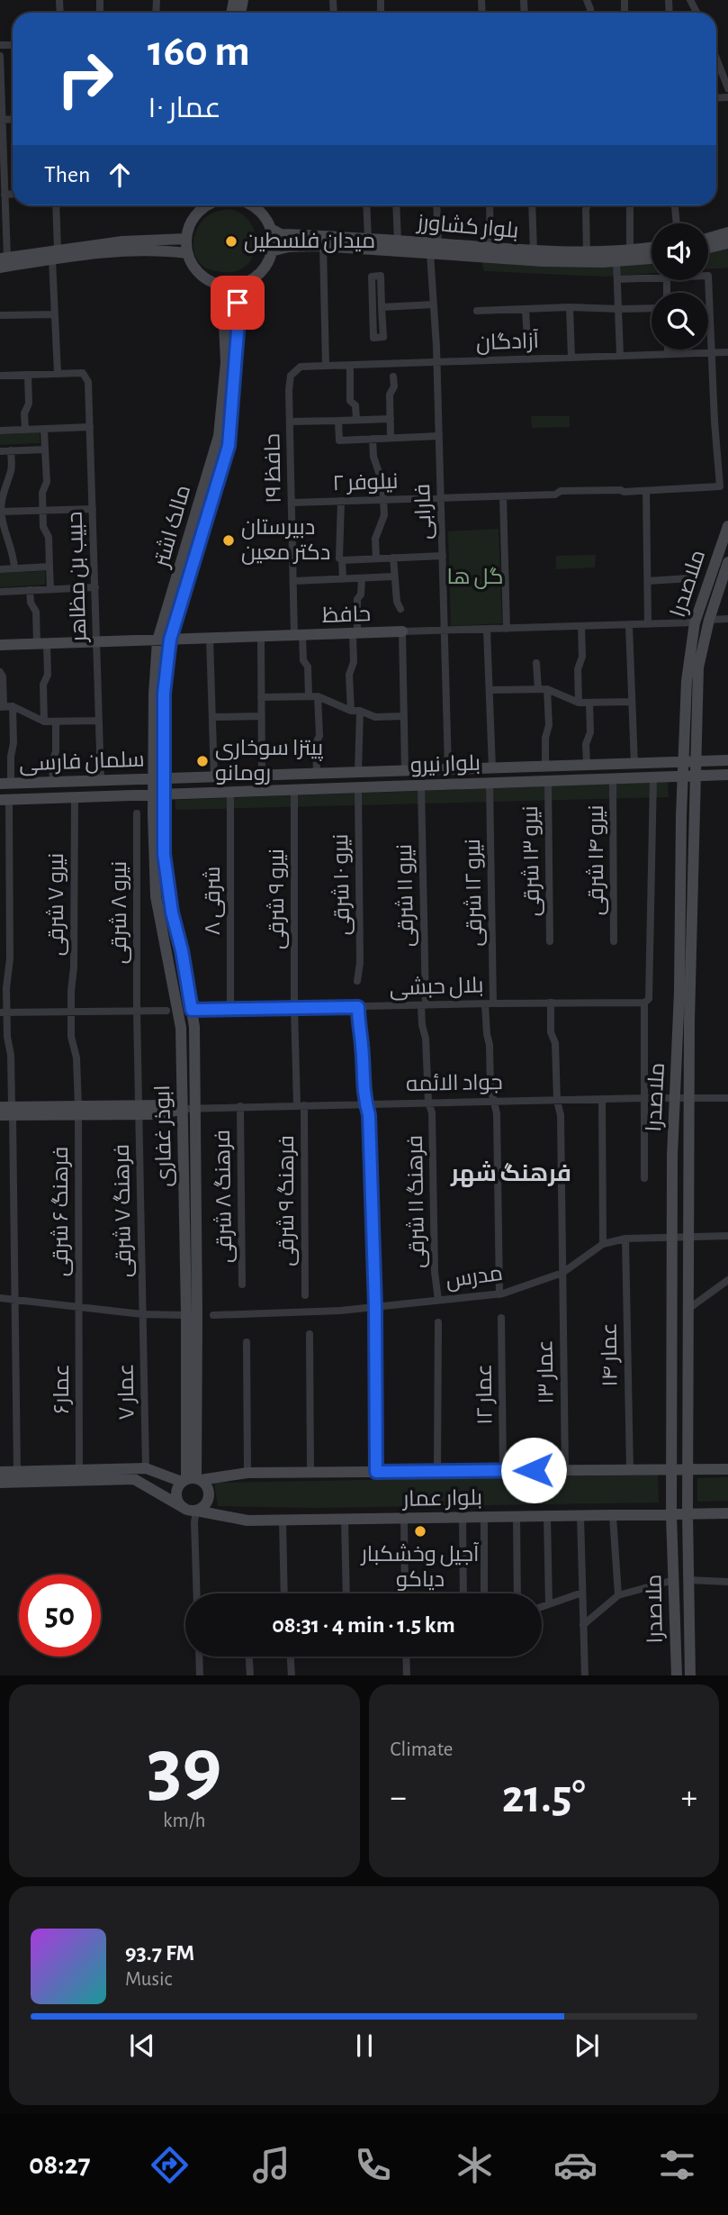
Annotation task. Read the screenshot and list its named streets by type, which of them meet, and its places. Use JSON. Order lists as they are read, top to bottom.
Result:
{
  "streets": {
    "main road": [
      "بلوار کشاورز",
      "مالک اشتر",
      "ملاصدرا",
      "حافظ",
      "سلمان فارسی",
      "بلوار نیرو",
      "جواد الائمه",
      "ابوذر غفاری",
      "بلوار عمار"
    ],
    "street": [
      "آزادگان",
      "حافظ ۱۹",
      "نیلوفر ۲",
      "فارابی",
      "حبیب بن مظاهر",
      "نیرو ۱۴ شرقی",
      "نیرو ۱۳ شرقی",
      "نیرو ۱۰ شرقی",
      "نیرو ۱۲ شرقی",
      "نیرو ۱۱ شرقی",
      "نیرو ۹ شرقی",
      "۸ شرقی",
      "نیرو ۷ شرقی",
      "نیرو ۸ شرقی",
      "بلال حبشی",
      "فرهنگ ۸ شرقی",
      "فرهنگ ۹ شرقی",
      "فرهنگ ۱۱ شرقی",
      "فرهنگ ۷ شرقی",
      "فرهنگ ۶ شرقی",
      "مدرس",
      "عمار ۱۴",
      "عمار ۱۳",
      "عمار۶",
      "عمار ۷",
      "عمار ۱۲"
    ]
  },
  "crossings": [
    ["بلوار کشاورز", "فارابی"],
    ["آزادگان", "حافظ ۱۹"],
    ["آزادگان", "نیلوفر ۲"],
    ["آزادگان", "فارابی"],
    ["حافظ ۱۹", "نیلوفر ۲"],
    ["حافظ ۱۹", "حافظ"],
    ["نیلوفر ۲", "فارابی"],
    ["فارابی", "حافظ"],
    ["فارابی", "بلوار نیرو"],
    ["مالک اشتر", "حافظ"],
    ["مالک اشتر", "سلمان فارسی"],
    ["مالک اشتر", "بلوار نیرو"],
    ["مالک اشتر", "ابوذر غفاری"],
    ["حبیب بن مظاهر", "حافظ"],
    ["حبیب بن مظاهر", "سلمان فارسی"],
    ["ملاصدرا", "حافظ"],
    ["ملاصدرا", "بلوار نیرو"],
    ["ملاصدرا", "جواد الائمه"],
    ["ملاصدرا", "مدرس"],
    ["ملاصدرا", "بلوار عمار"],
    ["سلمان فارسی", "بلوار نیرو"],
    ["سلمان فارسی", "نیرو ۷ شرقی"],
    ["سلمان فارسی", "ابوذر غفاری"],
    ["بلوار نیرو", "نیرو ۱۴ شرقی"],
    ["بلوار نیرو", "نیرو ۱۳ شرقی"],
    ["بلوار نیرو", "نیرو ۱۰ شرقی"],
    ["بلوار نیرو", "نیرو ۱۲ شرقی"],
    ["بلوار نیرو", "نیرو ۱۱ شرقی"],
    ["بلوار نیرو", "نیرو ۹ شرقی"],
    ["بلوار نیرو", "۸ شرقی"],
    ["بلوار نیرو", "ابوذر غفاری"],
    ["نیرو ۱۲ شرقی", "بلال حبشی"],
    ["نیرو ۱۲ شرقی", "جواد الائمه"],
    ["نیرو ۱۲ شرقی", "مدرس"],
    ["نیرو ۱۱ شرقی", "بلال حبشی"],
    ["نیرو ۱۱ شرقی", "جواد الائمه"],
    ["نیرو ۱۱ شرقی", "فرهنگ ۱۱ شرقی"],
    ["نیرو ۹ شرقی", "بلال حبشی"],
    ["نیرو ۹ شرقی", "جواد الائمه"],
    ["نیرو ۹ شرقی", "فرهنگ ۹ شرقی"],
    ["۸ شرقی", "بلال حبشی"],
    ["نیرو ۷ شرقی", "جواد الائمه"],
    ["نیرو ۷ شرقی", "فرهنگ ۶ شرقی"],
    ["نیرو ۸ شرقی", "جواد الائمه"],
    ["نیرو ۸ شرقی", "فرهنگ ۷ شرقی"],
    ["بلال حبشی", "ابوذر غفاری"],
    ["بلال حبشی", "عمار ۱۳"],
    ["جواد الائمه", "ابوذر غفاری"],
    ["جواد الائمه", "فرهنگ ۸ شرقی"],
    ["جواد الائمه", "فرهنگ ۹ شرقی"],
    ["جواد الائمه", "فرهنگ ۱۱ شرقی"],
    ["جواد الائمه", "فرهنگ ۷ شرقی"],
    ["جواد الائمه", "فرهنگ ۶ شرقی"],
    ["جواد الائمه", "عمار ۱۳"],
    ["ابوذر غفاری", "بلوار عمار"],
    ["فرهنگ ۱۱ شرقی", "مدرس"],
    ["فرهنگ ۷ شرقی", "عمار ۷"],
    ["فرهنگ ۶ شرقی", "عمار۶"],
    ["مدرس", "عمار ۱۴"],
    ["مدرس", "عمار ۱۳"],
    ["عمار ۱۴", "بلوار عمار"],
    ["عمار ۱۳", "بلوار عمار"],
    ["عمار۶", "بلوار عمار"],
    ["عمار ۷", "بلوار عمار"],
    ["عمار ۱۲", "بلوار عمار"]
  ],
  "districts": ["فرهنگ شهر"],
  "parks": ["گل ها"],
  "places": [
    "میدان فلسطین",
    "دبیرستان دکتر معین",
    "پیتزا سوخاری رومانو",
    "آجیل وخشکبار دیاکو"
  ],
  "page": {
    "turn": ["160 m", "عمار ۱۰"],
    "then": "Then",
    "limit": "50",
    "trip": "08:31 · 4 min · 1.5 km",
    "tile": [
      ["39", "km/h"],
      "Climate"
    ],
    "heat": ["−", "21.5°", "+"],
    "song": ["93.7 FM", "Music"],
    "tabs": "08:27"
  }
}
